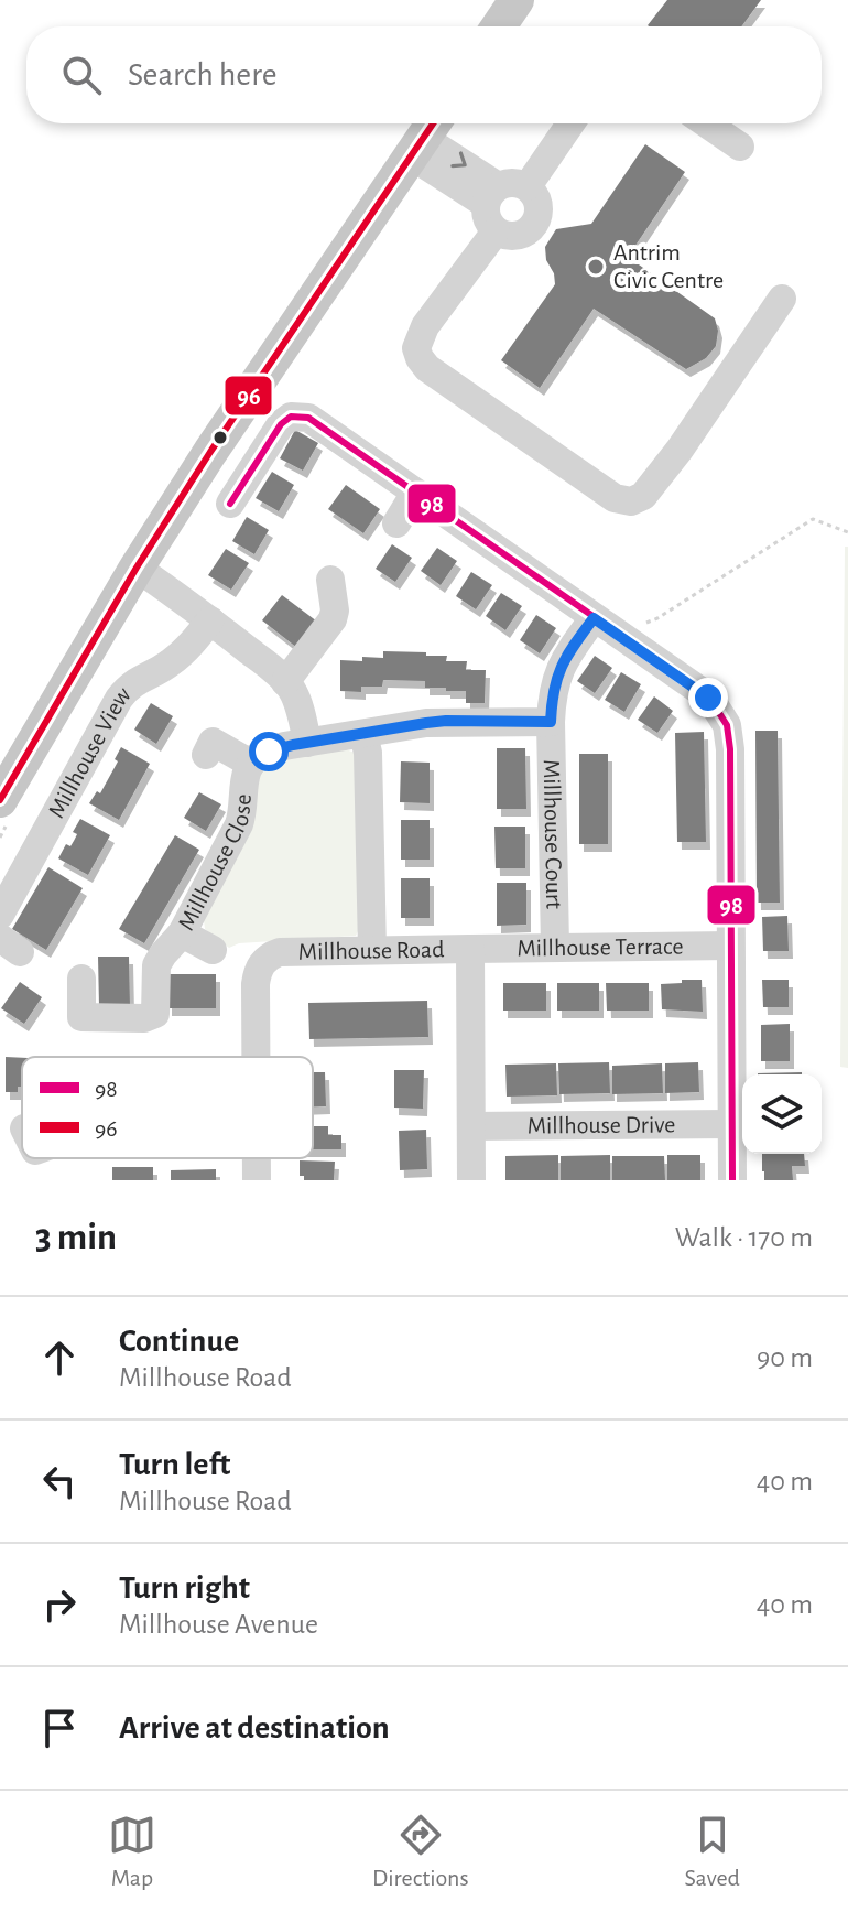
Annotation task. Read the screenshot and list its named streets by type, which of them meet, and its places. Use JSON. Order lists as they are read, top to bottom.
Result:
{
  "streets": {
    "street": [
      "Millhouse View",
      "Millhouse Court",
      "Millhouse Close",
      "Millhouse Terrace",
      "Millhouse Road",
      "Millhouse Drive"
    ]
  },
  "crossings": [
    ["Millhouse Court", "Millhouse Terrace"],
    ["Millhouse Terrace", "Millhouse Road"],
    ["Millhouse Road", "Millhouse Drive"]
  ],
  "places": ["Antrim Civic Centre"],
  "lines": ["transit line 96", "transit line 98"],
  "legend": ["98", "96"],
  "page": {
    "search": "Search here",
    "heading": ["3 min", "Walk · 170 m"],
    "list": [
      ["Continue", "Millhouse Road", "90 m"],
      ["Turn left", "Millhouse Road", "40 m"],
      ["Turn right", "Millhouse Avenue", "40 m"],
      "Arrive at destination"
    ],
    "nav": ["Map", "Directions", "Saved"]
  }
}
